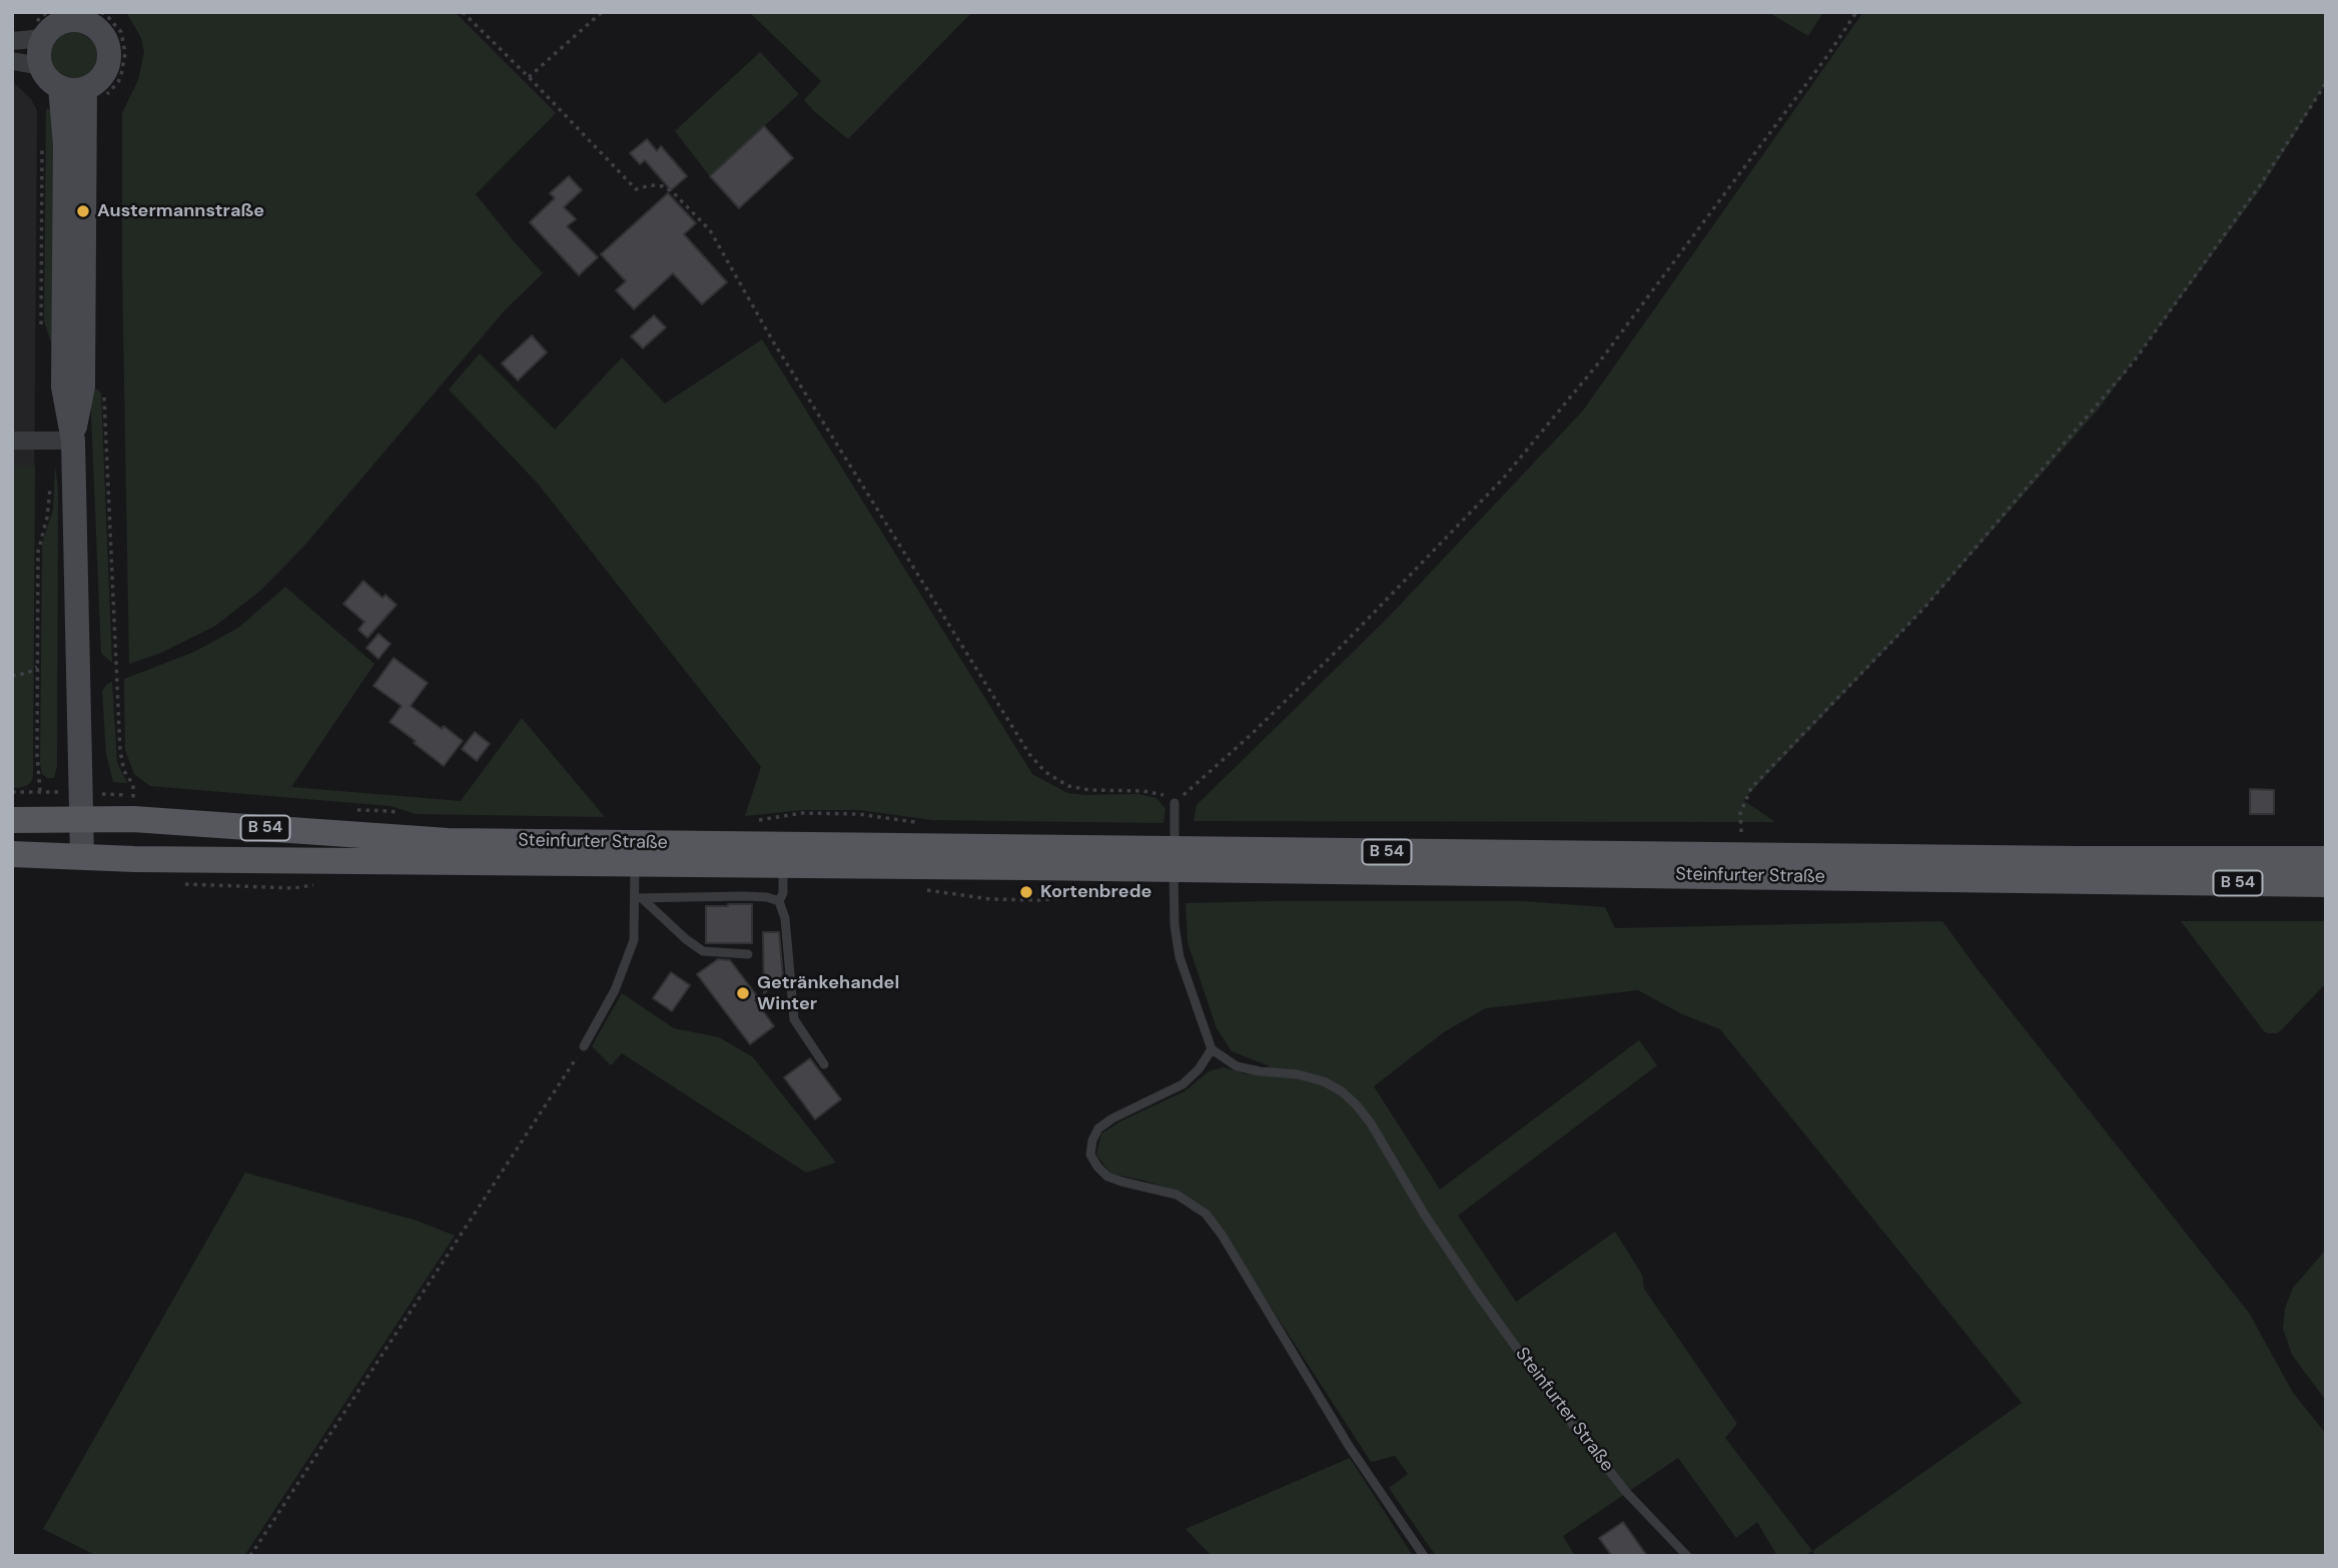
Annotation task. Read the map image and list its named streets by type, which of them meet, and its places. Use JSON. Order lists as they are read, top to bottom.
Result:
{
  "streets": {
    "main road": ["B 54", "Steinfurter Straße"]
  },
  "places": ["Austermannstraße", "Kortenbrede", "Getränkehandel Winter"]
}
